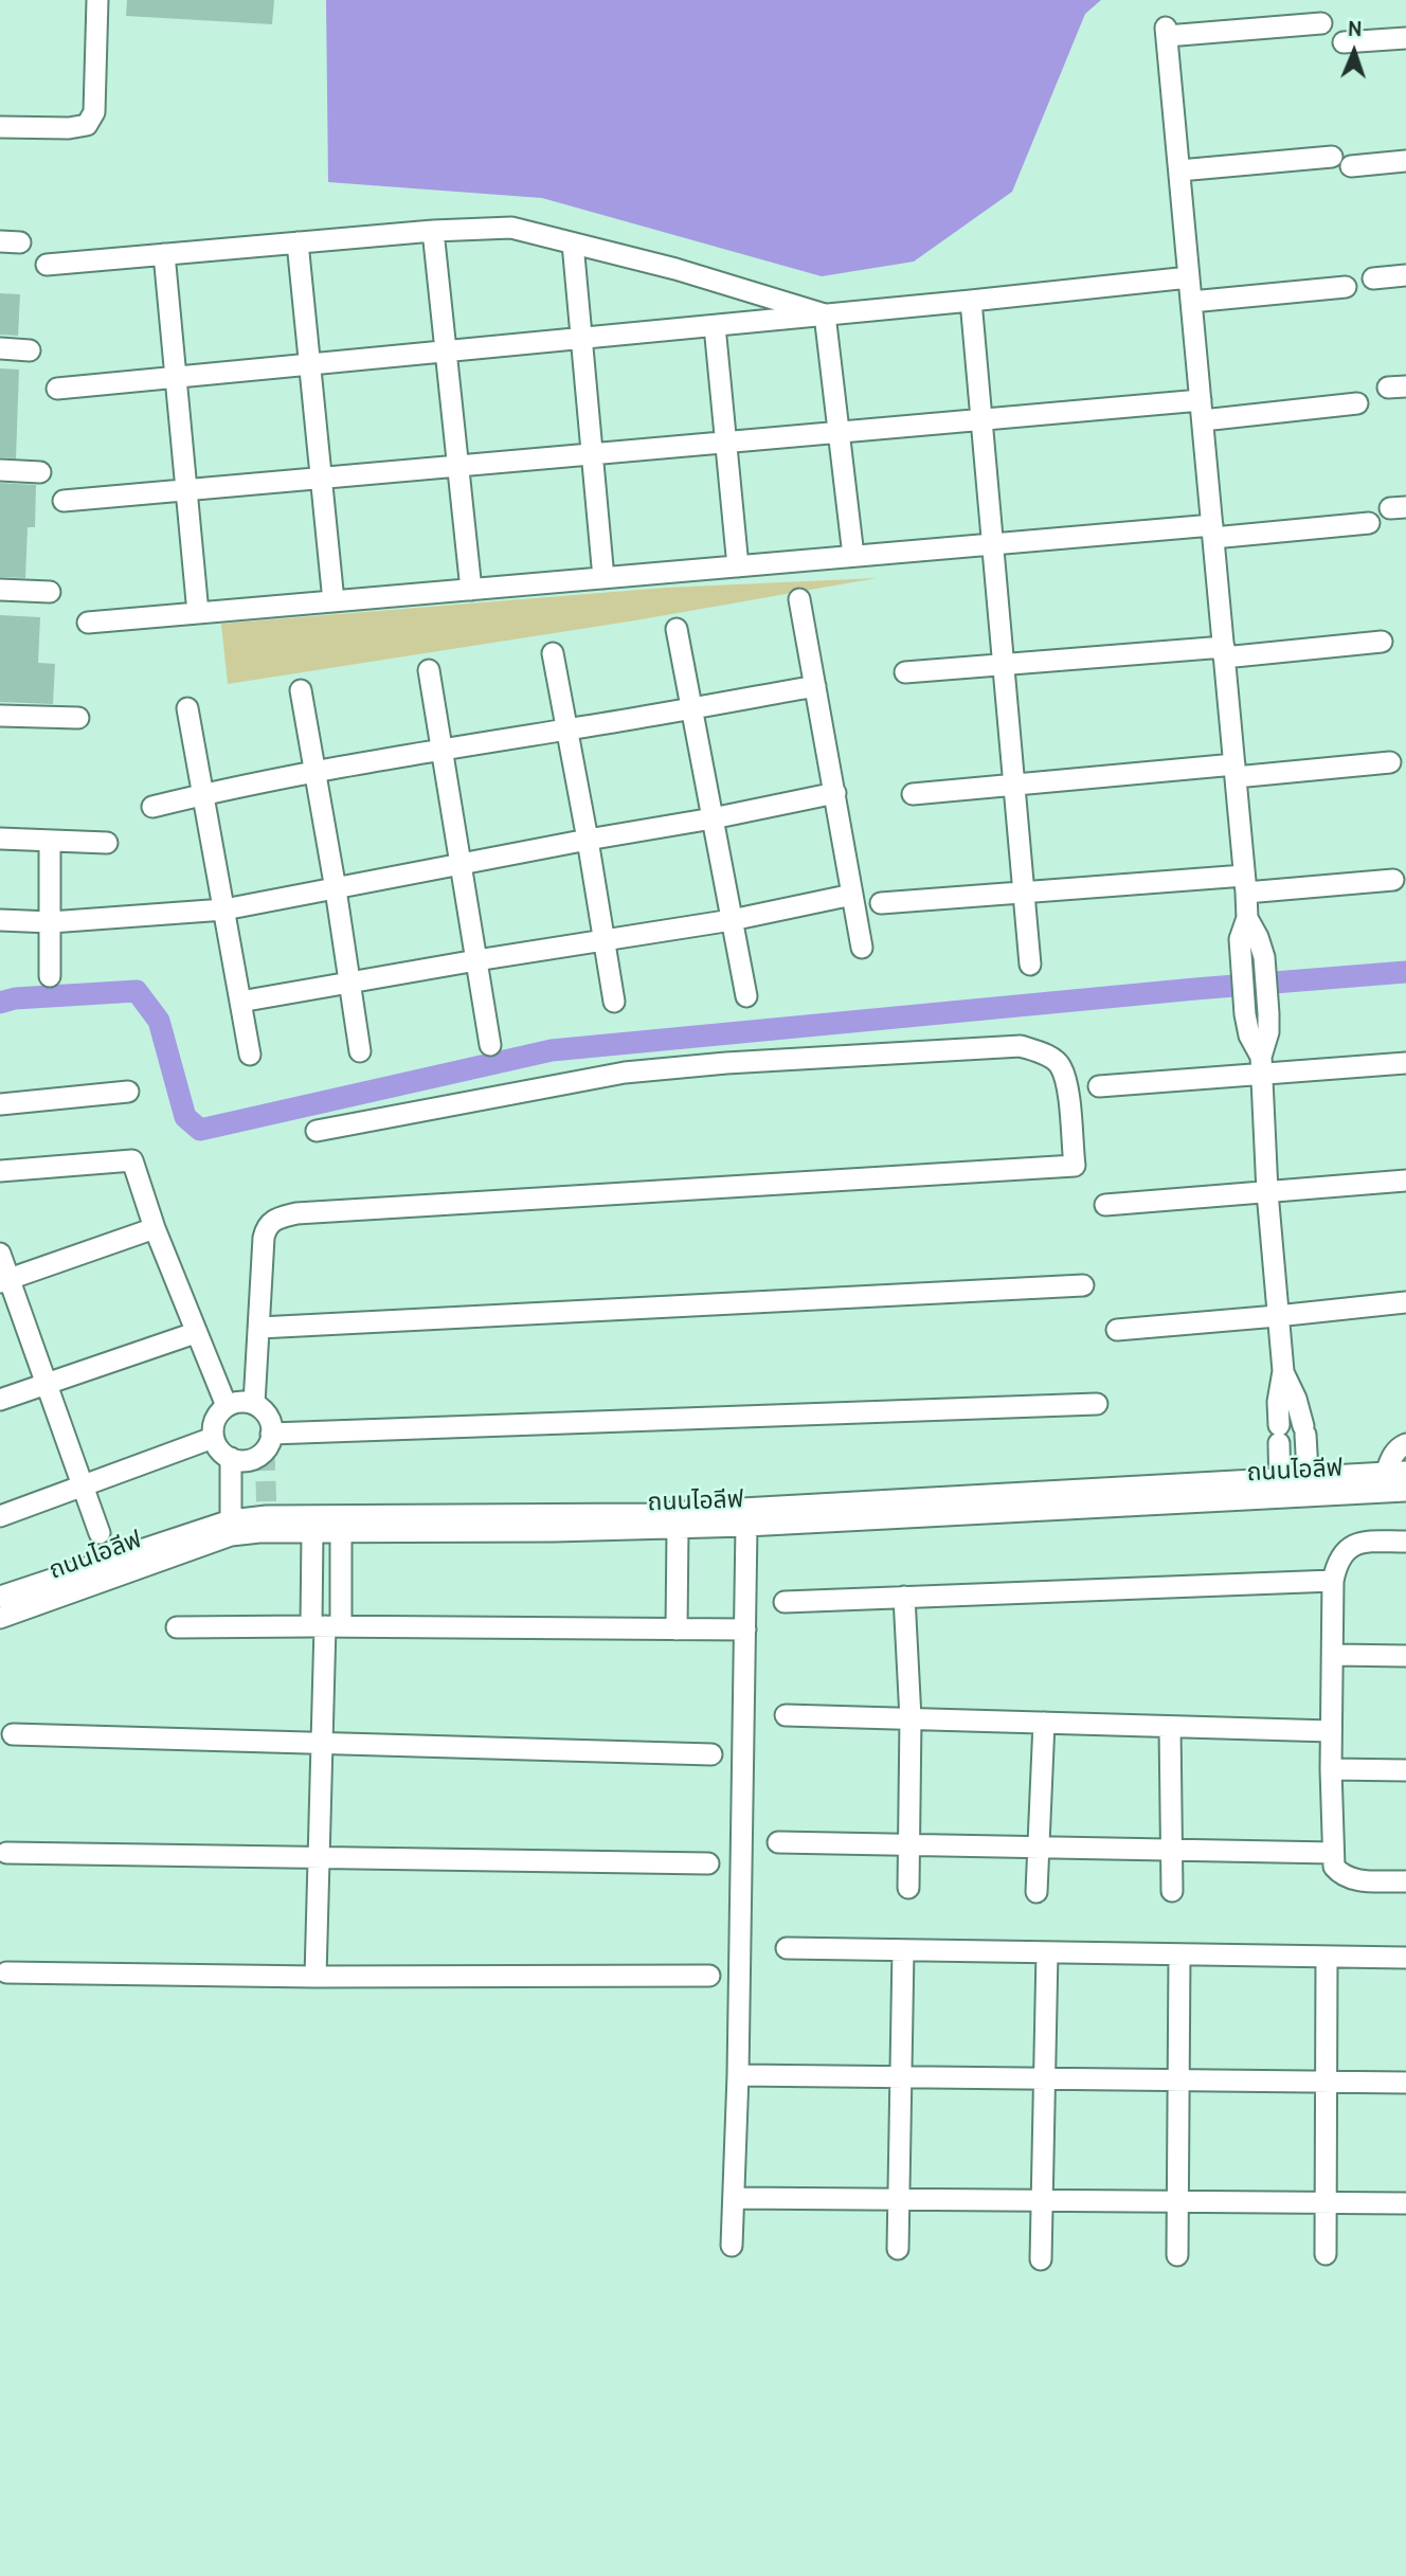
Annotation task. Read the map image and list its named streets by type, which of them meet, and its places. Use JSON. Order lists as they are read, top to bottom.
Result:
{
  "streets": {
    "street": ["ถนนไอลีฟ"]
  },
  "north": "top"
}
